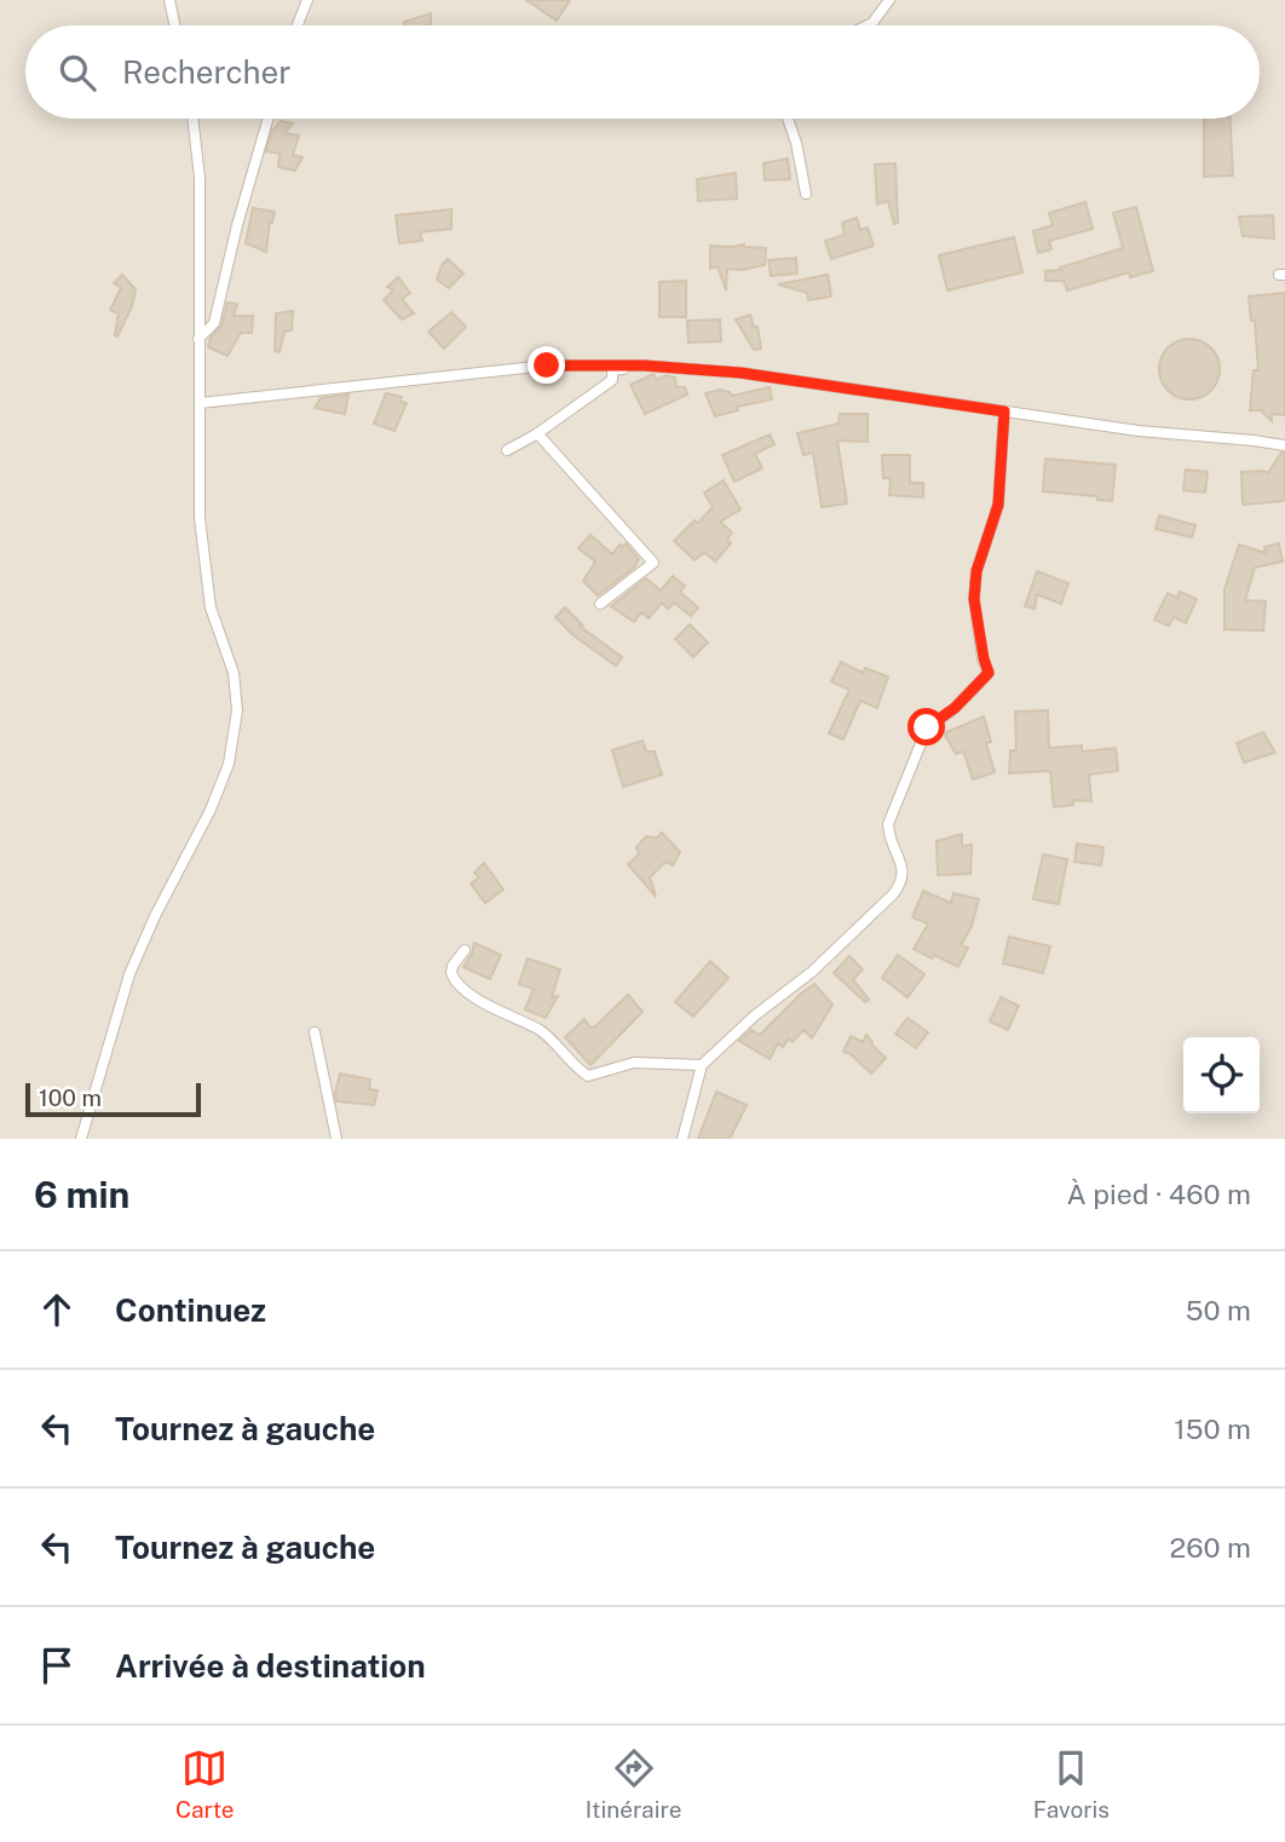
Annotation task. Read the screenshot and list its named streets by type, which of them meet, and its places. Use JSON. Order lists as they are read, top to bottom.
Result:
{
  "scale_bar": "100 m",
  "page": {
    "search": "Rechercher",
    "scale": "100 m",
    "heading": ["6 min", "À pied · 460 m"],
    "list": [
      ["Continuez", "50 m"],
      ["Tournez à gauche", "150 m"],
      ["Tournez à gauche", "260 m"],
      "Arrivée à destination"
    ],
    "nav": ["Carte", "Itinéraire", "Favoris"]
  }
}
